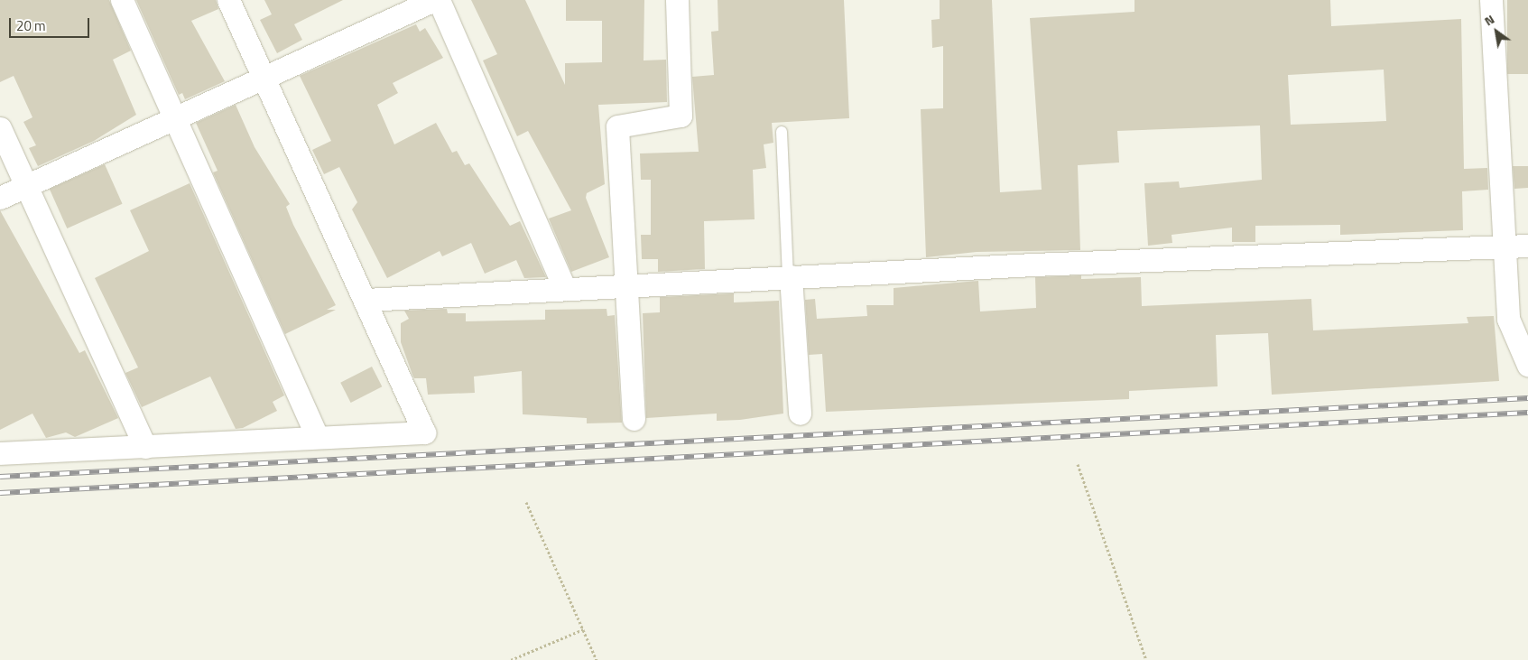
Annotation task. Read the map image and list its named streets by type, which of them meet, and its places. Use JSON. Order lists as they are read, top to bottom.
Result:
{
  "scale_bar": "20 m",
  "north": "top left"
}
